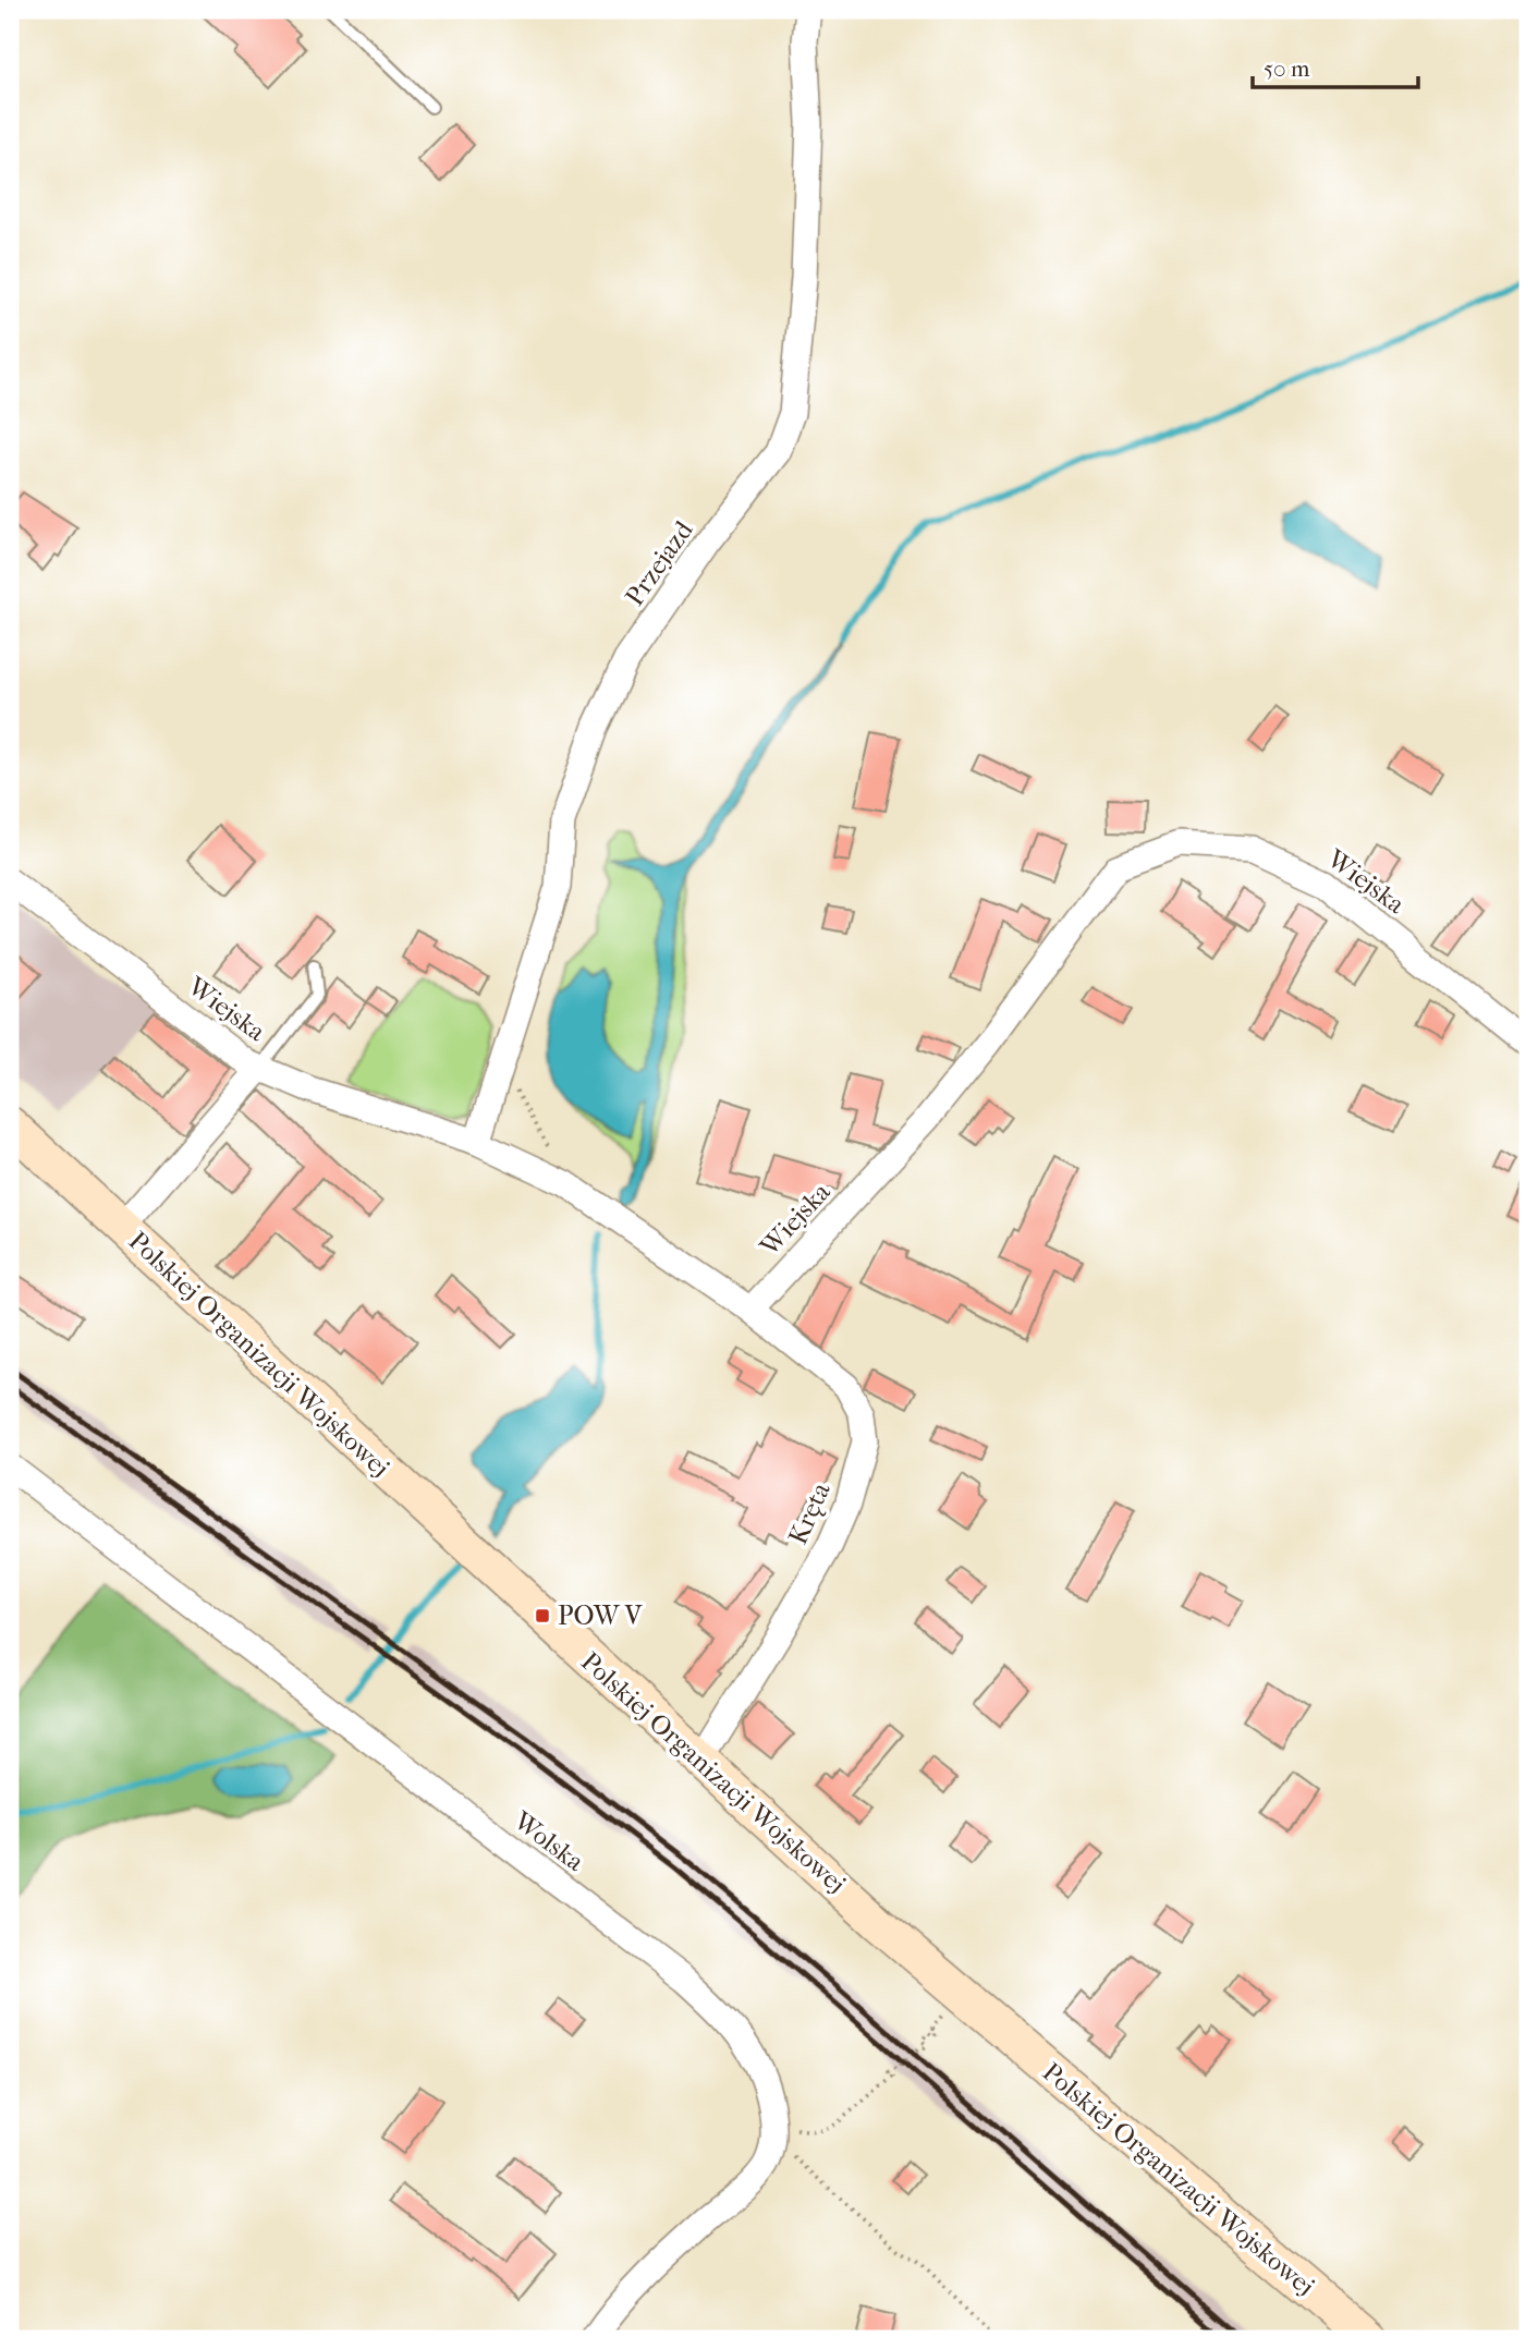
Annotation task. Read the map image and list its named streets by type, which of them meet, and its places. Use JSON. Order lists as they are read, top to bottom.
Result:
{
  "streets": {
    "main road": ["Polskiej Organizacji Wojskowej"],
    "street": [
      "Przejazd",
      "Wiejska",
      "Kręta",
      "Wolska"
    ]
  },
  "crossings": [
    ["Przejazd", "Wiejska"],
    ["Wiejska", "Kręta"],
    ["Polskiej Organizacji Wojskowej", "Kręta"]
  ],
  "places": {
    "transit": ["POW V"]
  },
  "scale_bar": "50 m"
}
